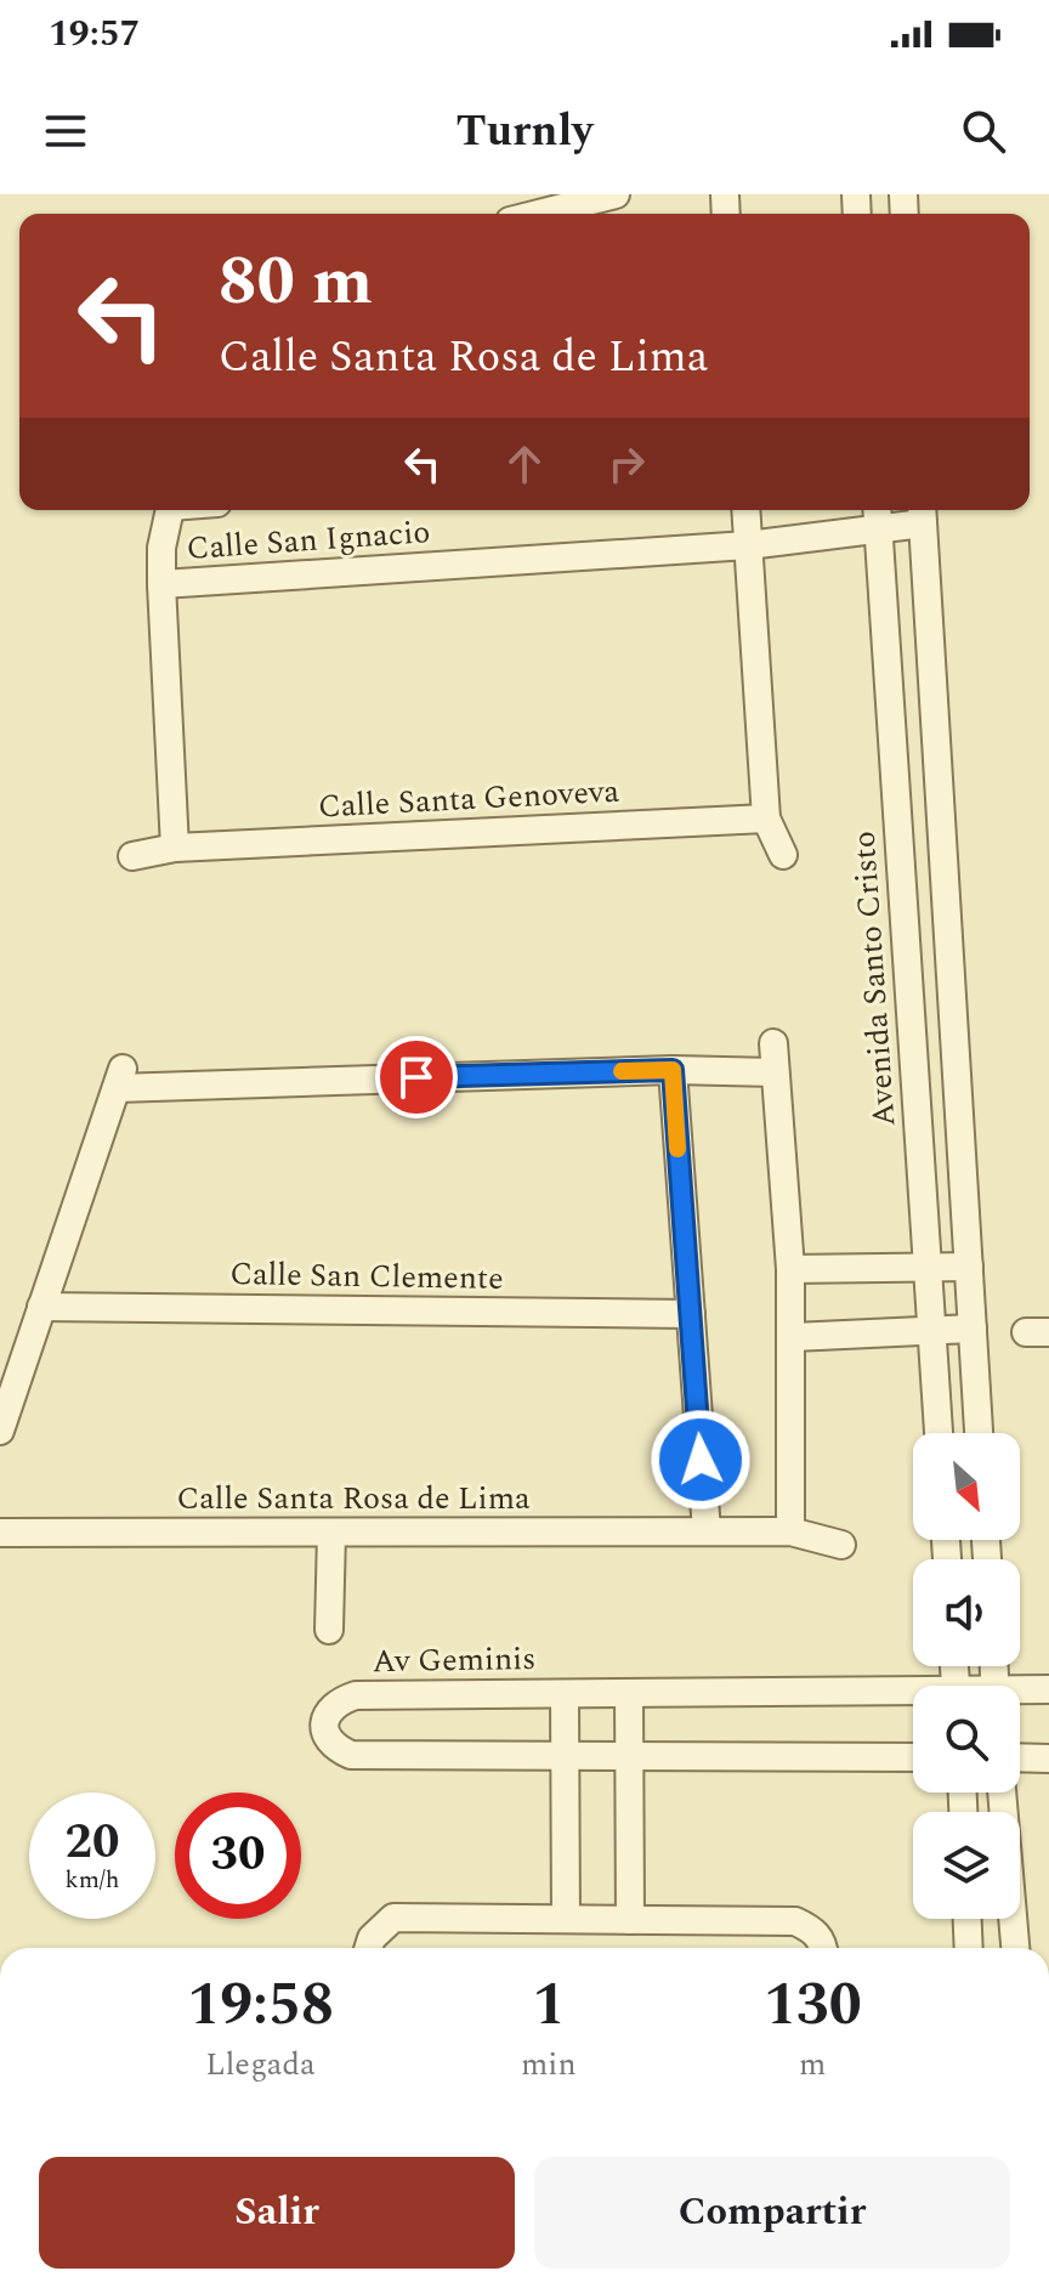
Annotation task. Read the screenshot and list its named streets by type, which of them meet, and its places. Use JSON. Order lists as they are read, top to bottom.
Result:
{
  "streets": {
    "street": [
      "Calle San Ignacio",
      "Calle Santa Genoveva",
      "Avenida Santo Cristo",
      "Calle San Clemente",
      "Calle Santa Rosa de Lima",
      "Av Geminis"
    ]
  },
  "crossings": [
    ["Calle San Ignacio", "Avenida Santo Cristo"]
  ],
  "north": "bottom right",
  "page": {
    "status": "19:57",
    "header": "Turnly",
    "turn": ["80 m", "Calle Santa Rosa de Lima"],
    "speed": "20 km/h",
    "limit": "30",
    "eta": [
      "19:58",
      "Llegada",
      "1",
      "min",
      "130",
      "m"
    ],
    "buttons": ["Salir", "Compartir"]
  }
}
